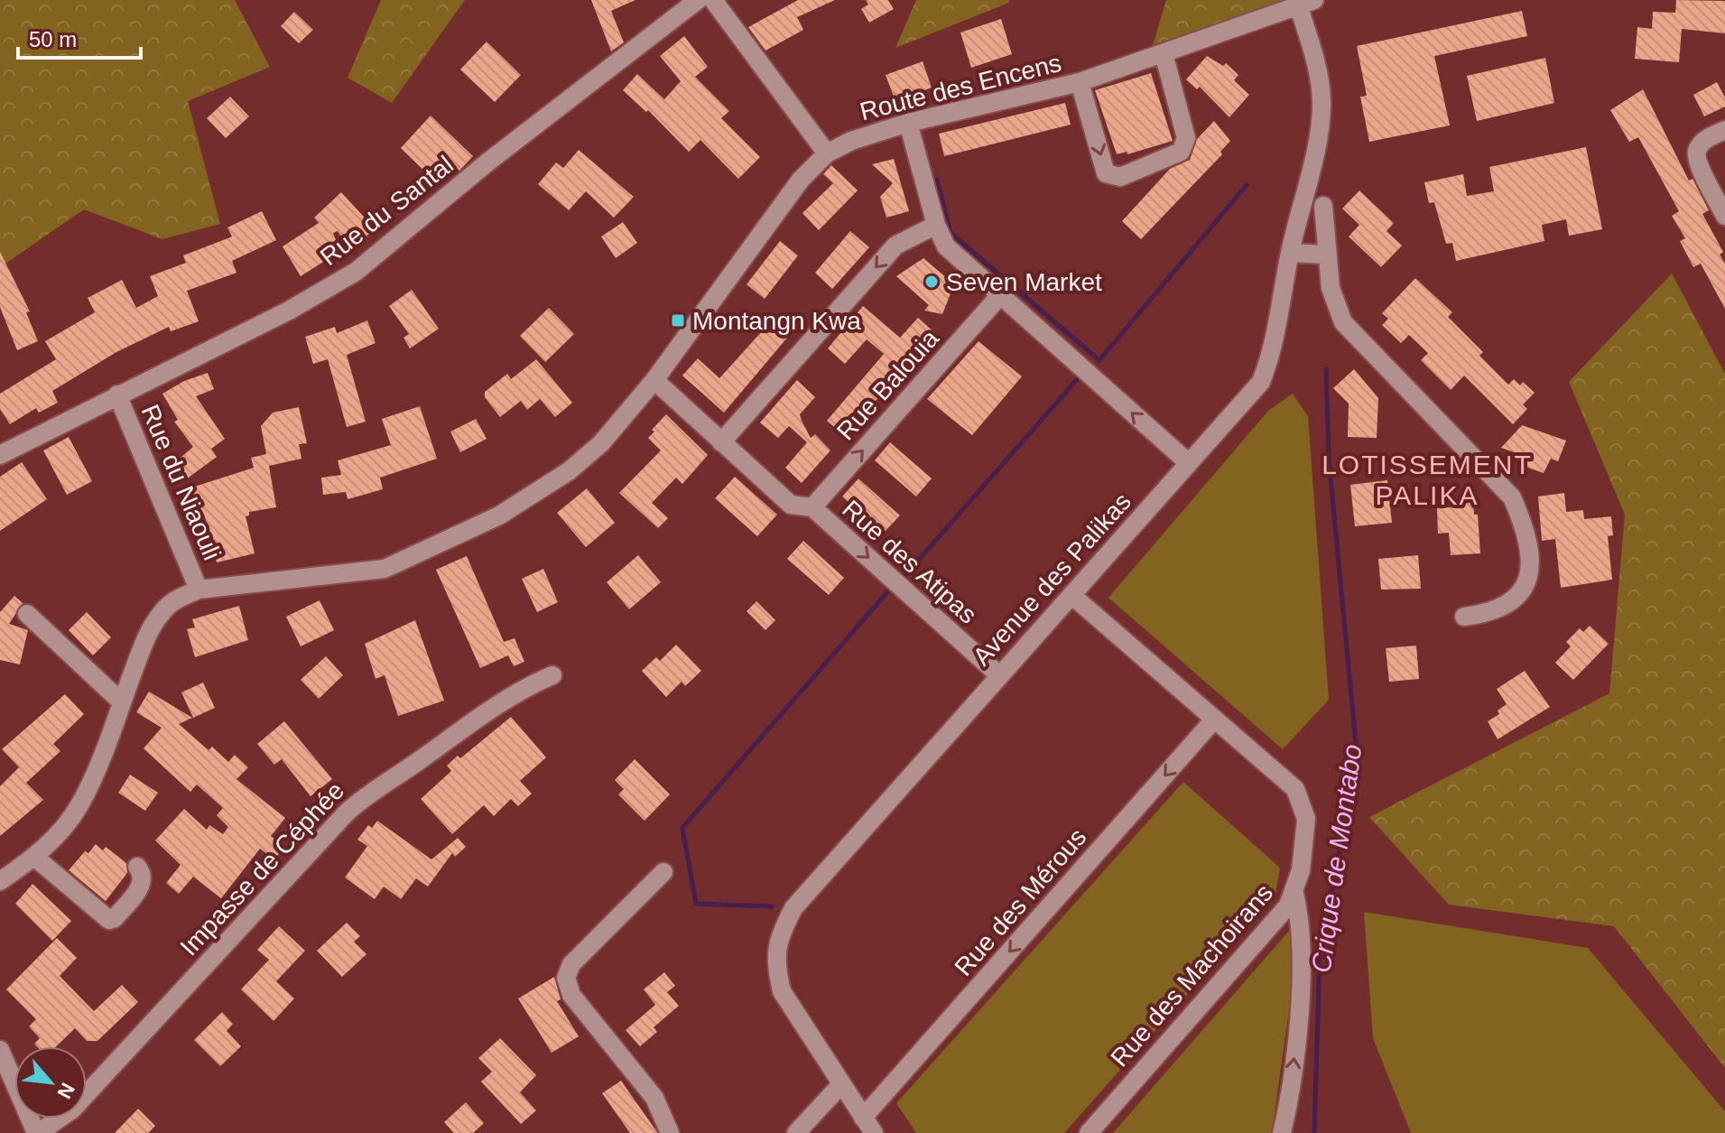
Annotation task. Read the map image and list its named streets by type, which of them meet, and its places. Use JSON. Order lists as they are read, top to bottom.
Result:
{
  "streets": {
    "street": [
      "Route des Encens",
      "Rue du Santal",
      "Rue Balouia",
      "Rue du Niaouli",
      "Rue des Atipas",
      "Avenue des Palikas",
      "Impasse de Céphée",
      "Rue des Mérous",
      "Rue des Machoirans"
    ]
  },
  "crossings": [
    ["Route des Encens", "Rue du Niaouli"],
    ["Route des Encens", "Rue des Atipas"],
    ["Route des Encens", "Avenue des Palikas"],
    ["Rue du Santal", "Rue du Niaouli"],
    ["Rue Balouia", "Rue des Atipas"],
    ["Rue des Atipas", "Avenue des Palikas"],
    ["Avenue des Palikas", "Rue des Mérous"],
    ["Avenue des Palikas", "Rue des Machoirans"],
    ["Rue des Mérous", "Rue des Machoirans"]
  ],
  "one_way": ["Rue des Atipas", "Rue des Mérous"],
  "districts": ["LOTISSEMENT PALIKA"],
  "water": ["Crique de Montabo"],
  "places": {
    "other": ["Seven Market"],
    "transit": ["Montangn Kwa"]
  },
  "scale_bar": "50 m",
  "north": "bottom right"
}
